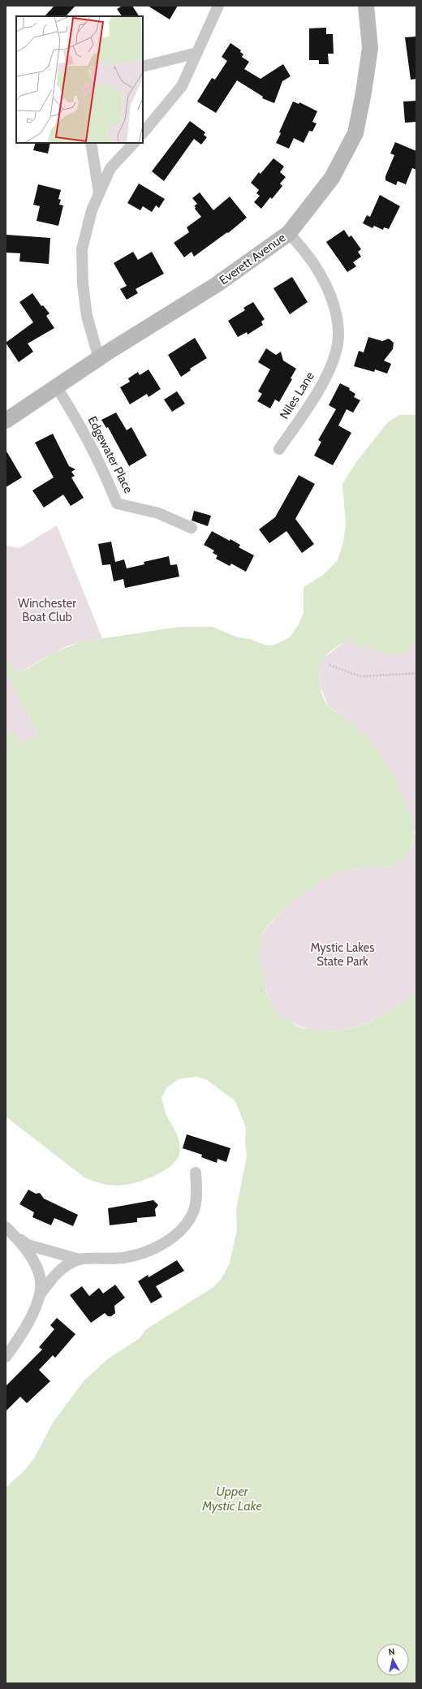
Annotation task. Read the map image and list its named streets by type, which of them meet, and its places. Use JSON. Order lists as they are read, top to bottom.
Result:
{
  "streets": {
    "street": ["Everett Avenue", "Niles Lane", "Edgewater Place"]
  },
  "crossings": [
    ["Everett Avenue", "Niles Lane"],
    ["Everett Avenue", "Edgewater Place"]
  ],
  "water": ["Upper Mystic Lake"],
  "parks": ["Winchester Boat Club", "Mystic Lakes State Park"],
  "north": "top"
}
